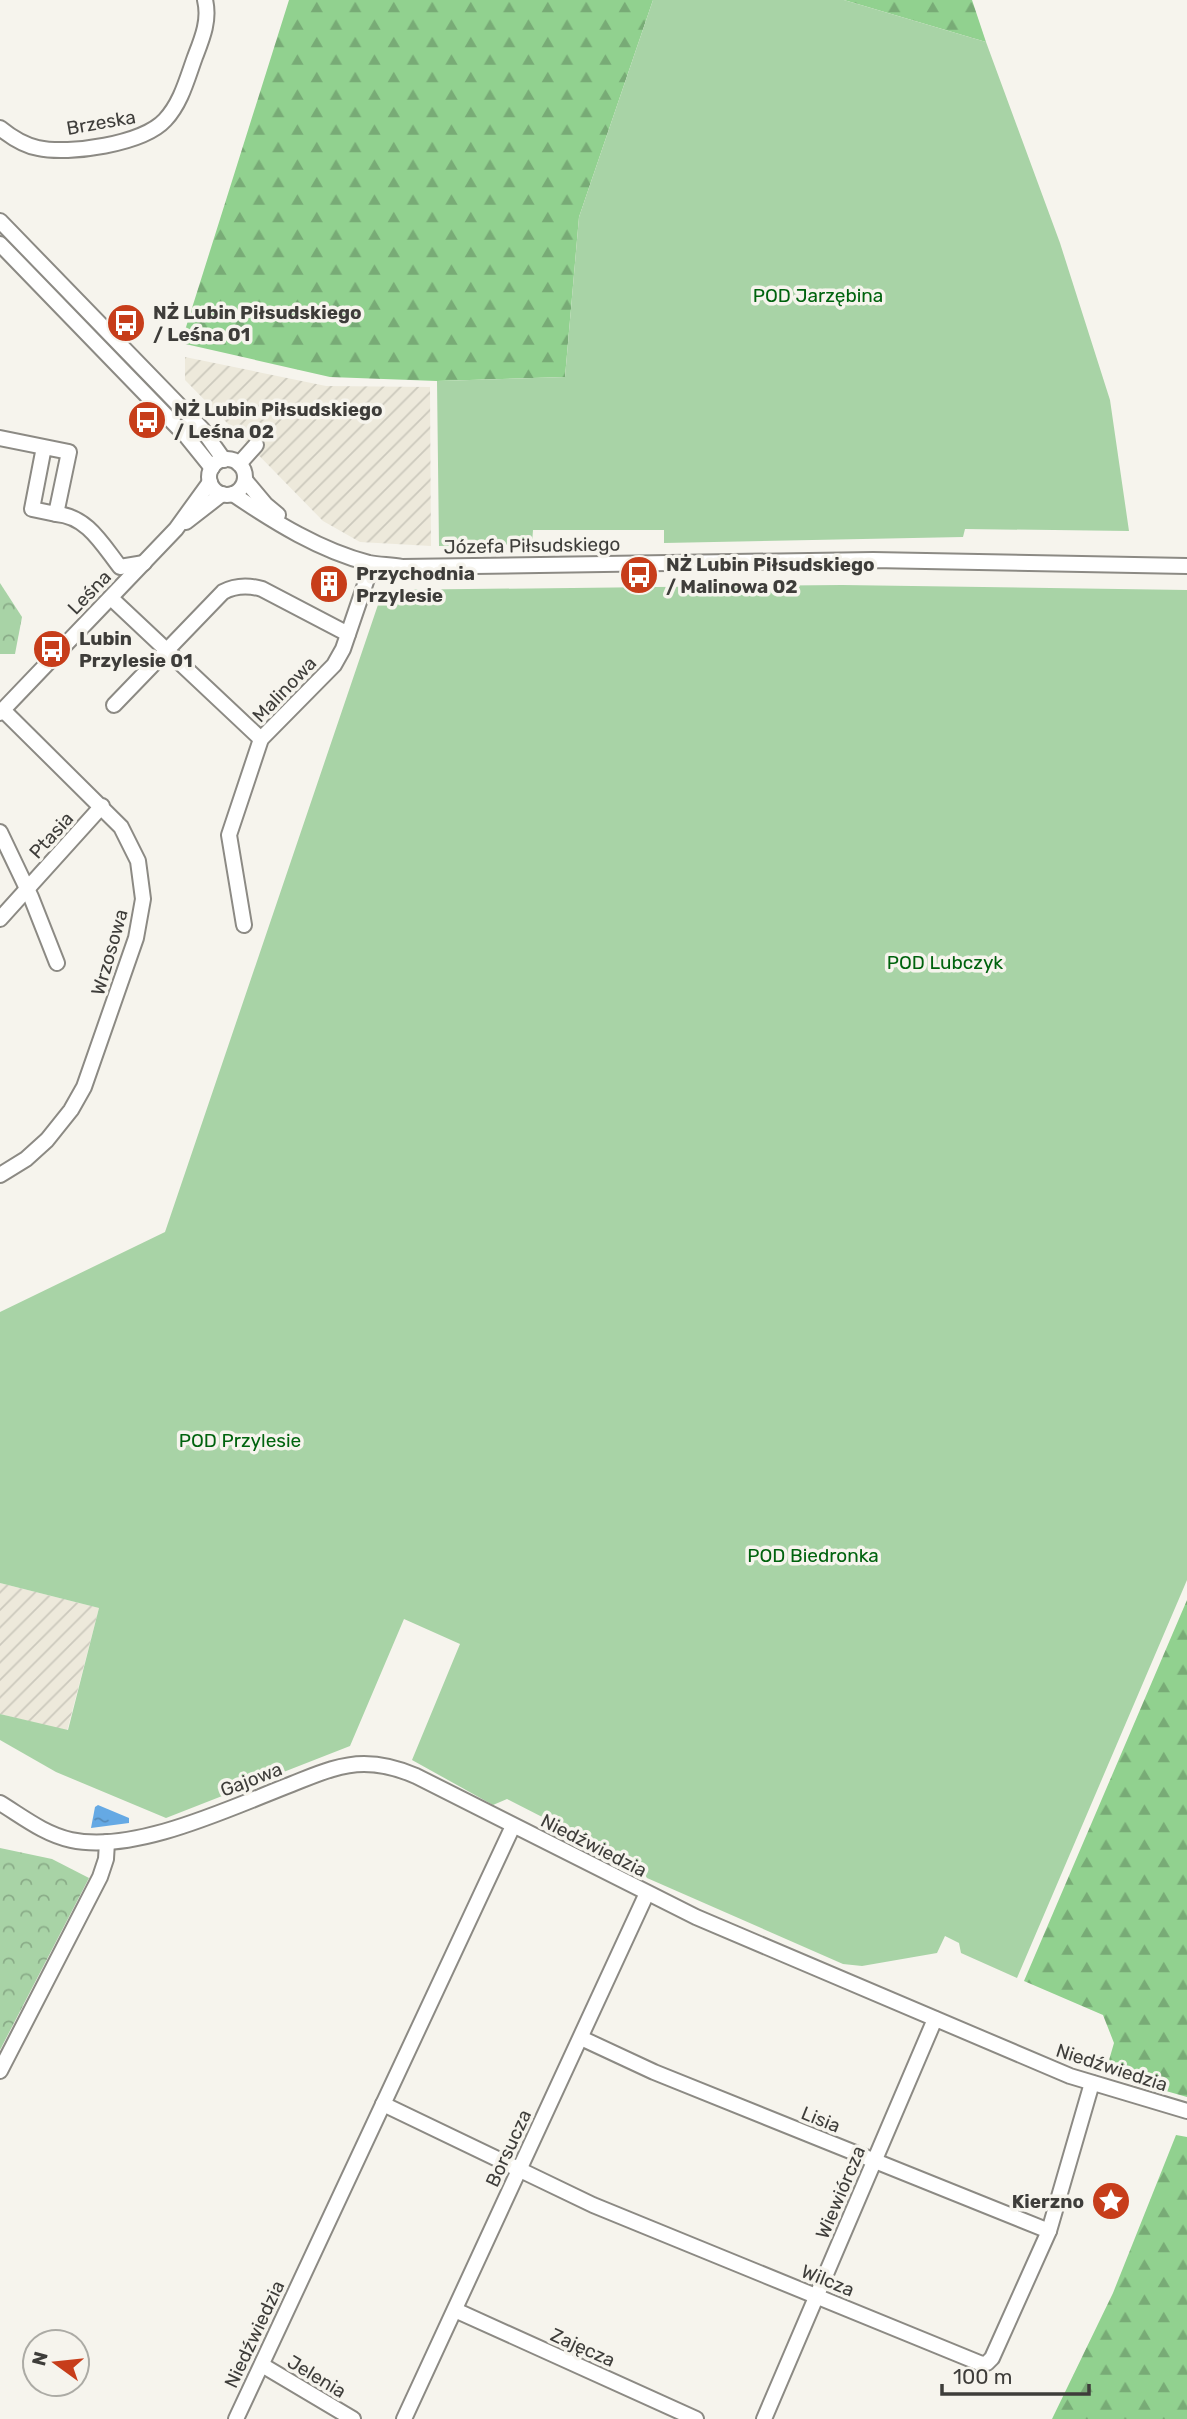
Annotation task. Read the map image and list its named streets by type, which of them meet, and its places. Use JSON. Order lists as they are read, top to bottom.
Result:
{
  "streets": {
    "street": [
      "Brzeska",
      "Józefa Piłsudskiego",
      "Leśna",
      "Malinowa",
      "Ptasia",
      "Wrzosowa",
      "Gajowa",
      "Niedźwiedzia",
      "Lisia",
      "Borsucza",
      "Wiewiórcza",
      "Wilcza",
      "Zajęcza",
      "Jelenia"
    ]
  },
  "crossings": [
    ["Józefa Piłsudskiego", "Leśna"],
    ["Józefa Piłsudskiego", "Malinowa"],
    ["Leśna", "Wrzosowa"],
    ["Ptasia", "Wrzosowa"],
    ["Gajowa", "Niedźwiedzia"],
    ["Niedźwiedzia", "Borsucza"],
    ["Niedźwiedzia", "Wiewiórcza"],
    ["Niedźwiedzia", "Wilcza"],
    ["Niedźwiedzia", "Jelenia"],
    ["Lisia", "Borsucza"],
    ["Lisia", "Wiewiórcza"],
    ["Lisia", "Wilcza"],
    ["Borsucza", "Wilcza"],
    ["Borsucza", "Zajęcza"],
    ["Wiewiórcza", "Wilcza"]
  ],
  "parks": [
    "POD Jarzębina",
    "POD Lubczyk",
    "POD Przylesie",
    "POD Biedronka"
  ],
  "places": {
    "bus stop": [
      "NŻ Lubin Piłsudskiego / Leśna 01",
      "NŻ Lubin Piłsudskiego / Leśna 02",
      "NŻ Lubin Piłsudskiego / Malinowa 02",
      "Lubin Przylesie 01"
    ],
    "building": ["Przychodnia Przylesie"],
    "place": ["Kierzno"]
  },
  "scale_bar": "100 m",
  "north": "left"
}
